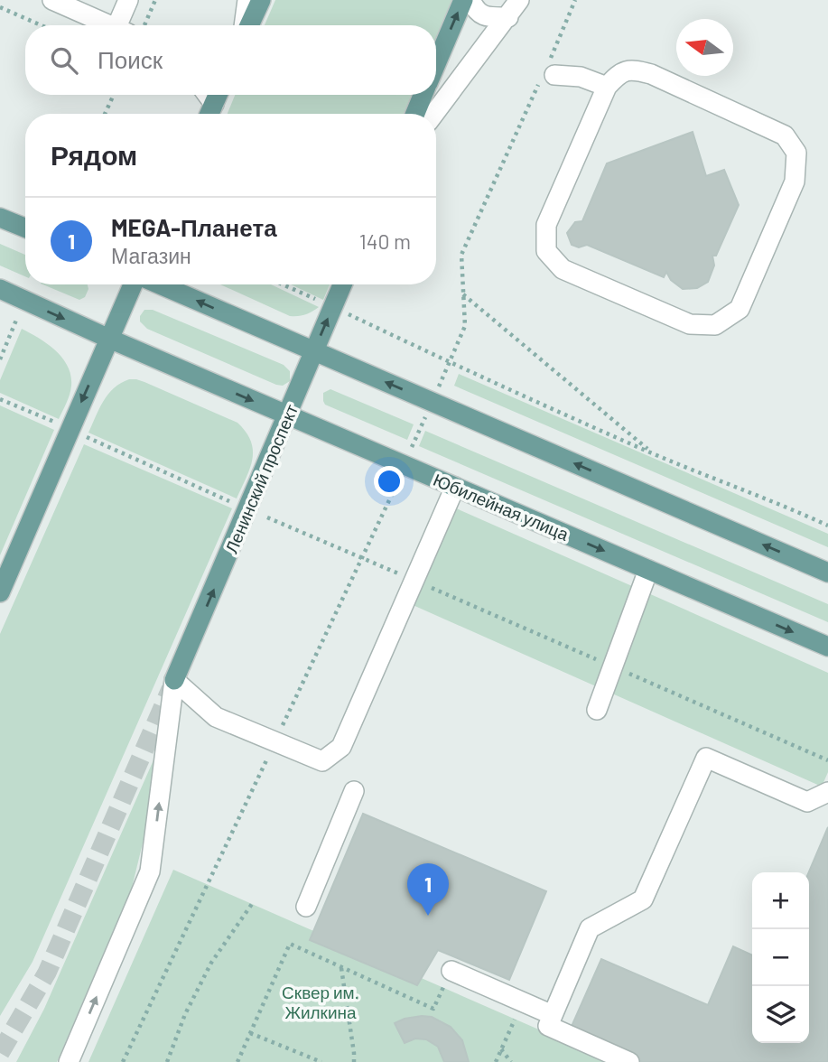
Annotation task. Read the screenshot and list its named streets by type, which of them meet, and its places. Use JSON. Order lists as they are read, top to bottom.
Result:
{
  "streets": {
    "main road": ["Ленинский проспект", "Юбилейная улица"]
  },
  "crossings": [
    ["Ленинский проспект", "Юбилейная улица"]
  ],
  "one_way": ["Ленинский проспект"],
  "parks": ["Сквер им. Жилкина"],
  "north": "left",
  "page": {
    "search": "Поиск",
    "heading": "Рядом",
    "list": [
      {
        "mark": "1",
        "name": "MEGA-Планета",
        "note": "Магазин",
        "value": "140 m"
      }
    ],
    "pins": "1",
    "map_buttons": ["+", "−"]
  }
}
